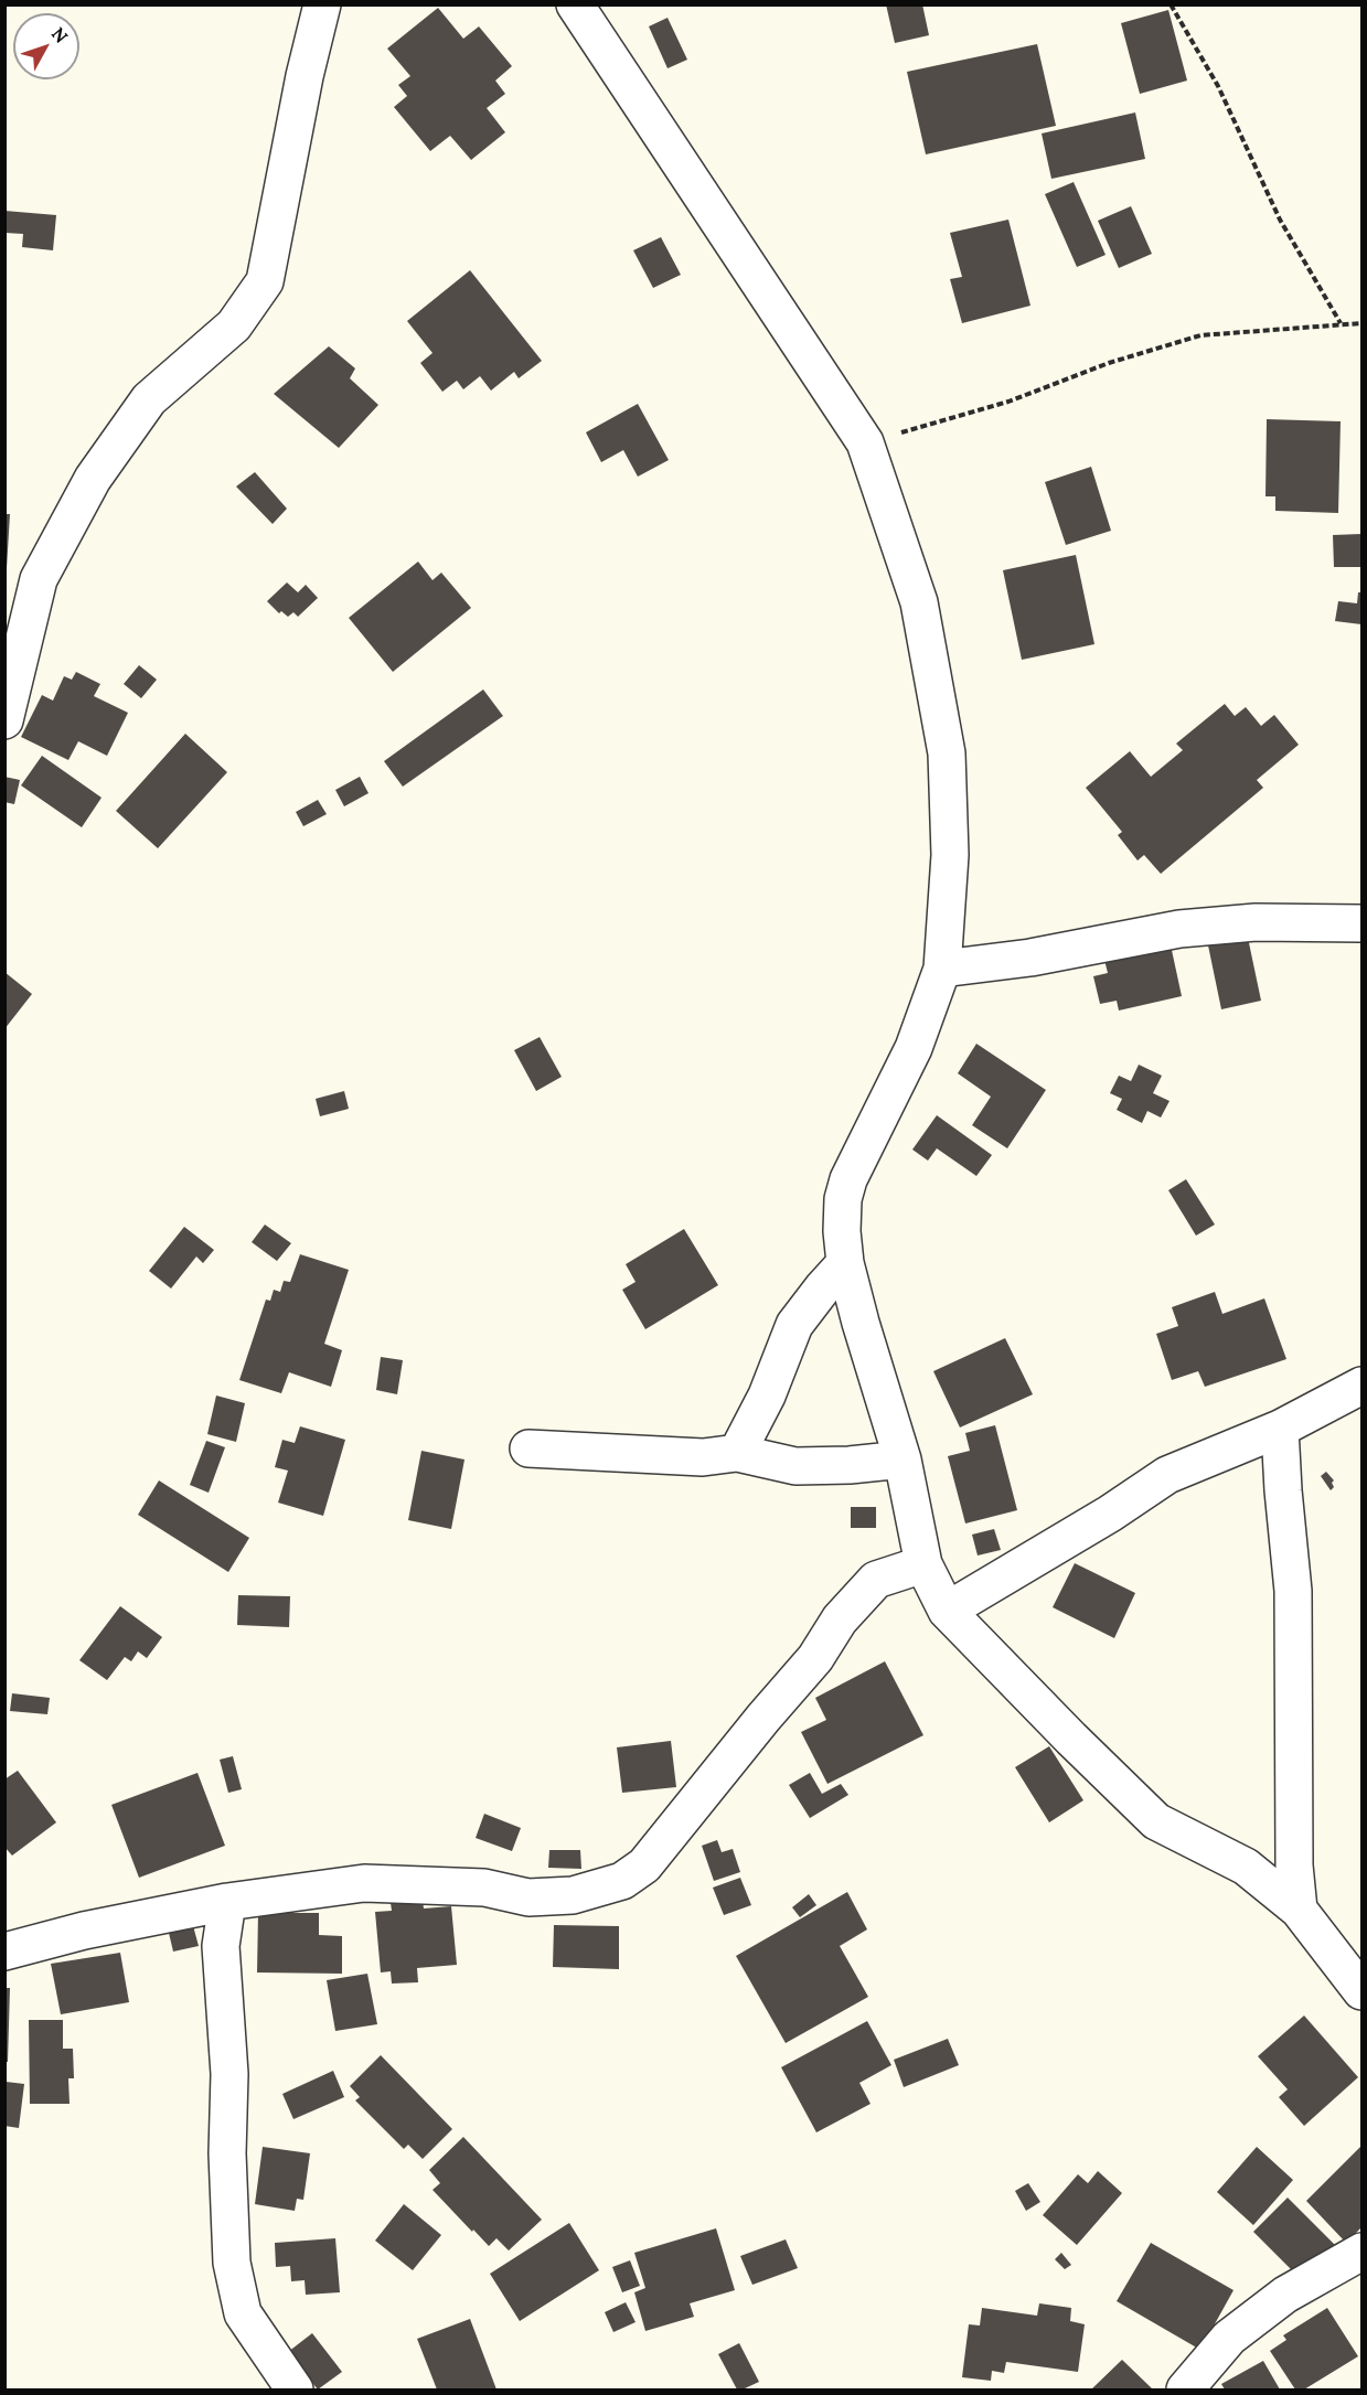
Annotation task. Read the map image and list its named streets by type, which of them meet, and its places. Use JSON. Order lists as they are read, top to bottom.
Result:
{
  "north": "top right"
}
